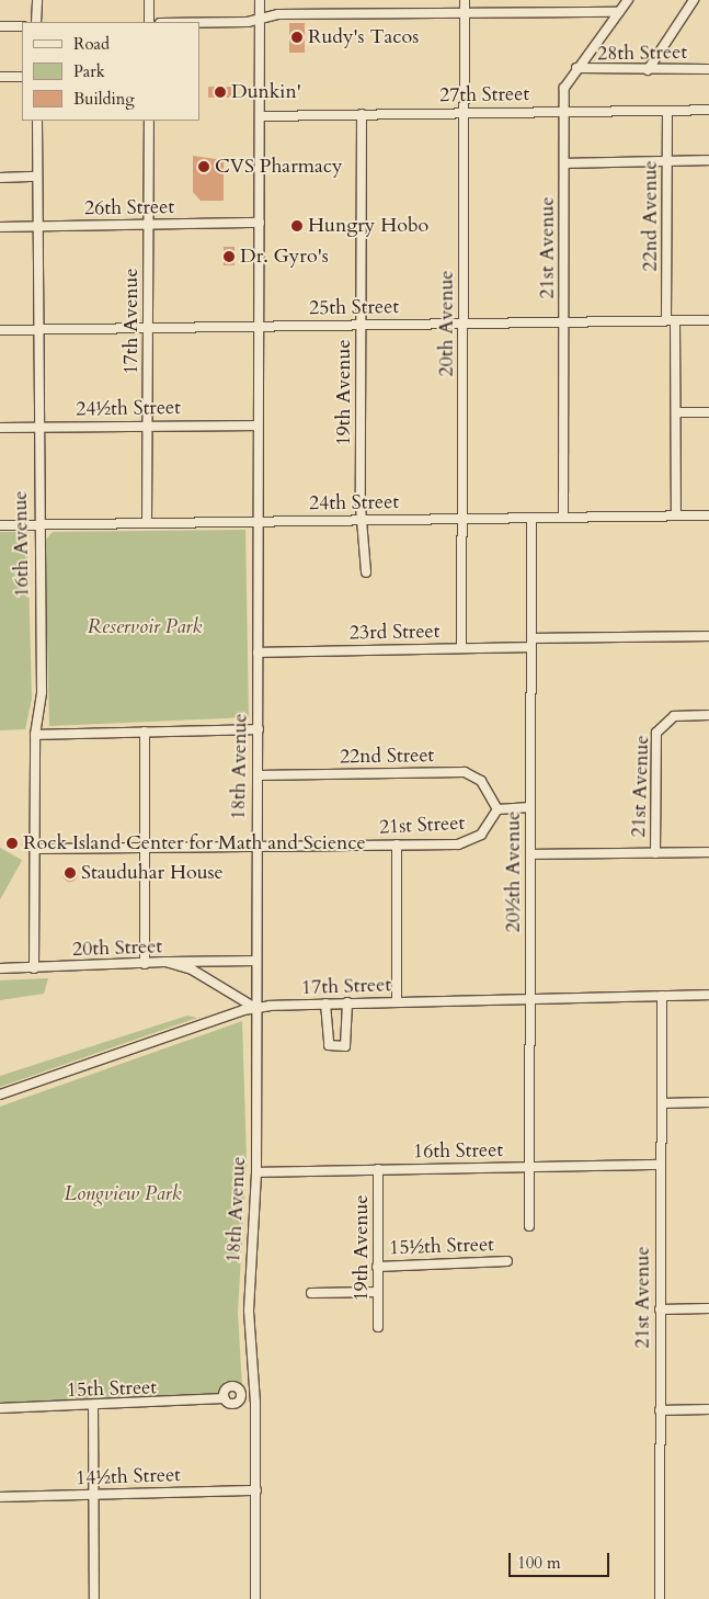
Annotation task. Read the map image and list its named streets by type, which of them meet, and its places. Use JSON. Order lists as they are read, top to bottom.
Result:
{
  "streets": {
    "street": [
      "28th Street",
      "27th Street",
      "26th Street",
      "22nd Avenue",
      "21st Avenue",
      "25th Street",
      "17th Avenue",
      "20th Avenue",
      "19th Avenue",
      "24½th Street",
      "24th Street",
      "16th Avenue",
      "23rd Street",
      "22nd Street",
      "18th Avenue",
      "21st Street",
      "20½th Avenue",
      "20th Street",
      "17th Street",
      "16th Street",
      "15½th Street",
      "15th Street",
      "14½th Street"
    ]
  },
  "crossings": [
    ["28th Street", "21st Avenue"],
    ["27th Street", "22nd Avenue"],
    ["27th Street", "21st Avenue"],
    ["27th Street", "20th Avenue"],
    ["27th Street", "19th Avenue"],
    ["27th Street", "18th Avenue"],
    ["26th Street", "17th Avenue"],
    ["26th Street", "16th Avenue"],
    ["26th Street", "18th Avenue"],
    ["22nd Avenue", "25th Street"],
    ["22nd Avenue", "24th Street"],
    ["21st Avenue", "25th Street"],
    ["21st Avenue", "24th Street"],
    ["21st Avenue", "17th Street"],
    ["21st Avenue", "16th Street"],
    ["25th Street", "17th Avenue"],
    ["25th Street", "20th Avenue"],
    ["25th Street", "19th Avenue"],
    ["25th Street", "16th Avenue"],
    ["25th Street", "18th Avenue"],
    ["17th Avenue", "24½th Street"],
    ["17th Avenue", "24th Street"],
    ["20th Avenue", "24th Street"],
    ["20th Avenue", "23rd Street"],
    ["19th Avenue", "24th Street"],
    ["19th Avenue", "16th Street"],
    ["19th Avenue", "15½th Street"],
    ["24½th Street", "16th Avenue"],
    ["24½th Street", "18th Avenue"],
    ["24th Street", "16th Avenue"],
    ["24th Street", "18th Avenue"],
    ["24th Street", "20½th Avenue"],
    ["16th Avenue", "21st Street"],
    ["16th Avenue", "20th Street"],
    ["23rd Street", "18th Avenue"],
    ["23rd Street", "20½th Avenue"],
    ["22nd Street", "18th Avenue"],
    ["22nd Street", "21st Street"],
    ["18th Avenue", "21st Street"],
    ["18th Avenue", "20th Street"],
    ["18th Avenue", "17th Street"],
    ["18th Avenue", "16th Street"],
    ["18th Avenue", "14½th Street"],
    ["20½th Avenue", "17th Street"],
    ["20½th Avenue", "16th Street"],
    ["20th Street", "17th Street"]
  ],
  "parks": ["Reservoir Park", "Longview Park"],
  "places": [
    "Rudy's Tacos",
    "Dunkin'",
    "CVS Pharmacy",
    "Hungry Hobo",
    "Dr. Gyro's",
    "Rock Island Center for Math and Science",
    "Stauduhar House"
  ],
  "legend": ["Road", "Park", "Building"],
  "scale_bar": "100 m"
}
